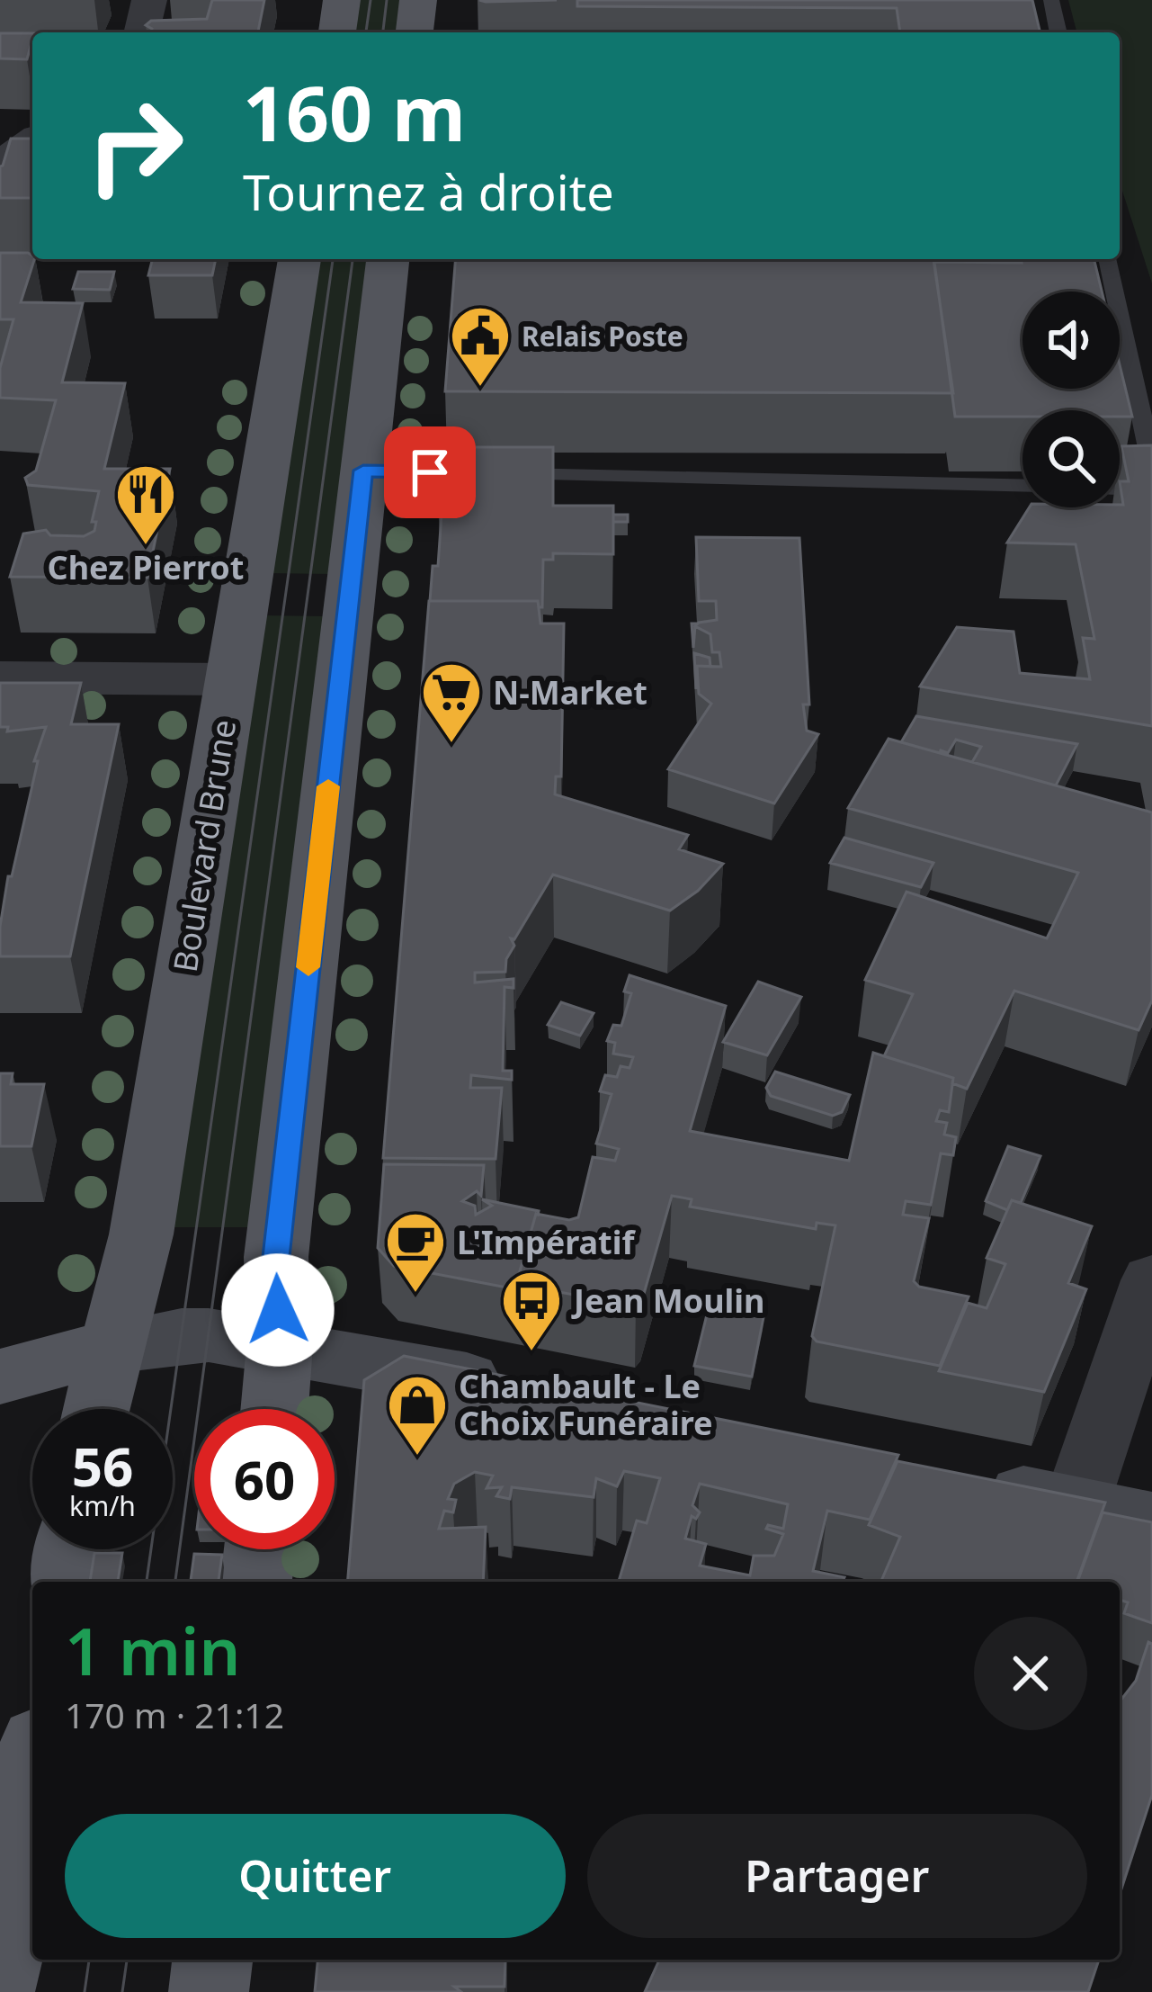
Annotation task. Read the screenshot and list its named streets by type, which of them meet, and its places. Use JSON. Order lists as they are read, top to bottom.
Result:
{
  "streets": {
    "main road": ["Boulevard Brune"]
  },
  "places": {
    "public building": ["Relais Poste"],
    "restaurant": ["Chez Pierrot"],
    "supermarket": ["N-Market"],
    "cafe": ["L'Impératif"],
    "bus stop": ["Jean Moulin"],
    "shop": ["Chambault - Le Choix Funéraire"]
  },
  "page": {
    "turn": ["160 m", "Tournez à droite"],
    "speed": "56 km/h",
    "limit": "60",
    "heading": ["1 min", "170 m · 21:12"],
    "buttons": ["Quitter", "Partager"]
  }
}
